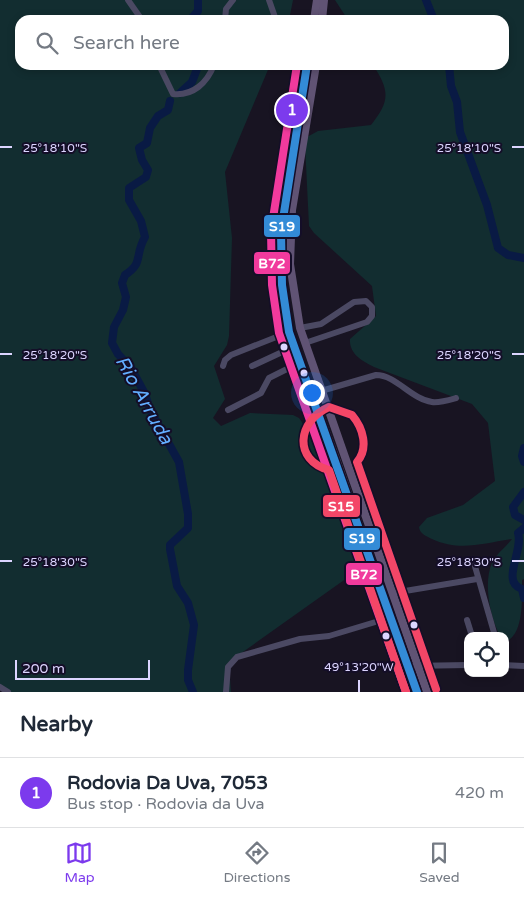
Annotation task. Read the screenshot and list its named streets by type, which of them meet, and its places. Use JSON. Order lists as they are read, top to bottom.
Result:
{
  "water": ["Rio Arruda"],
  "lines": ["transit line S19", "transit line B72", "transit line S15"],
  "scale_bar": "200 m",
  "page": {
    "search": "Search here",
    "pins": "1",
    "scale": "200 m",
    "heading": "Nearby",
    "list": [
      {
        "mark": "1",
        "name": "Rodovia Da Uva, 7053",
        "note": "Bus stop · Rodovia da Uva",
        "value": "420 m"
      }
    ],
    "nav": ["Map", "Directions", "Saved"]
  },
  "coordinates": [
    "25°18'10\"S",
    "25°18'20\"S",
    "25°18'30\"S",
    "49°13'20\"W"
  ]
}
